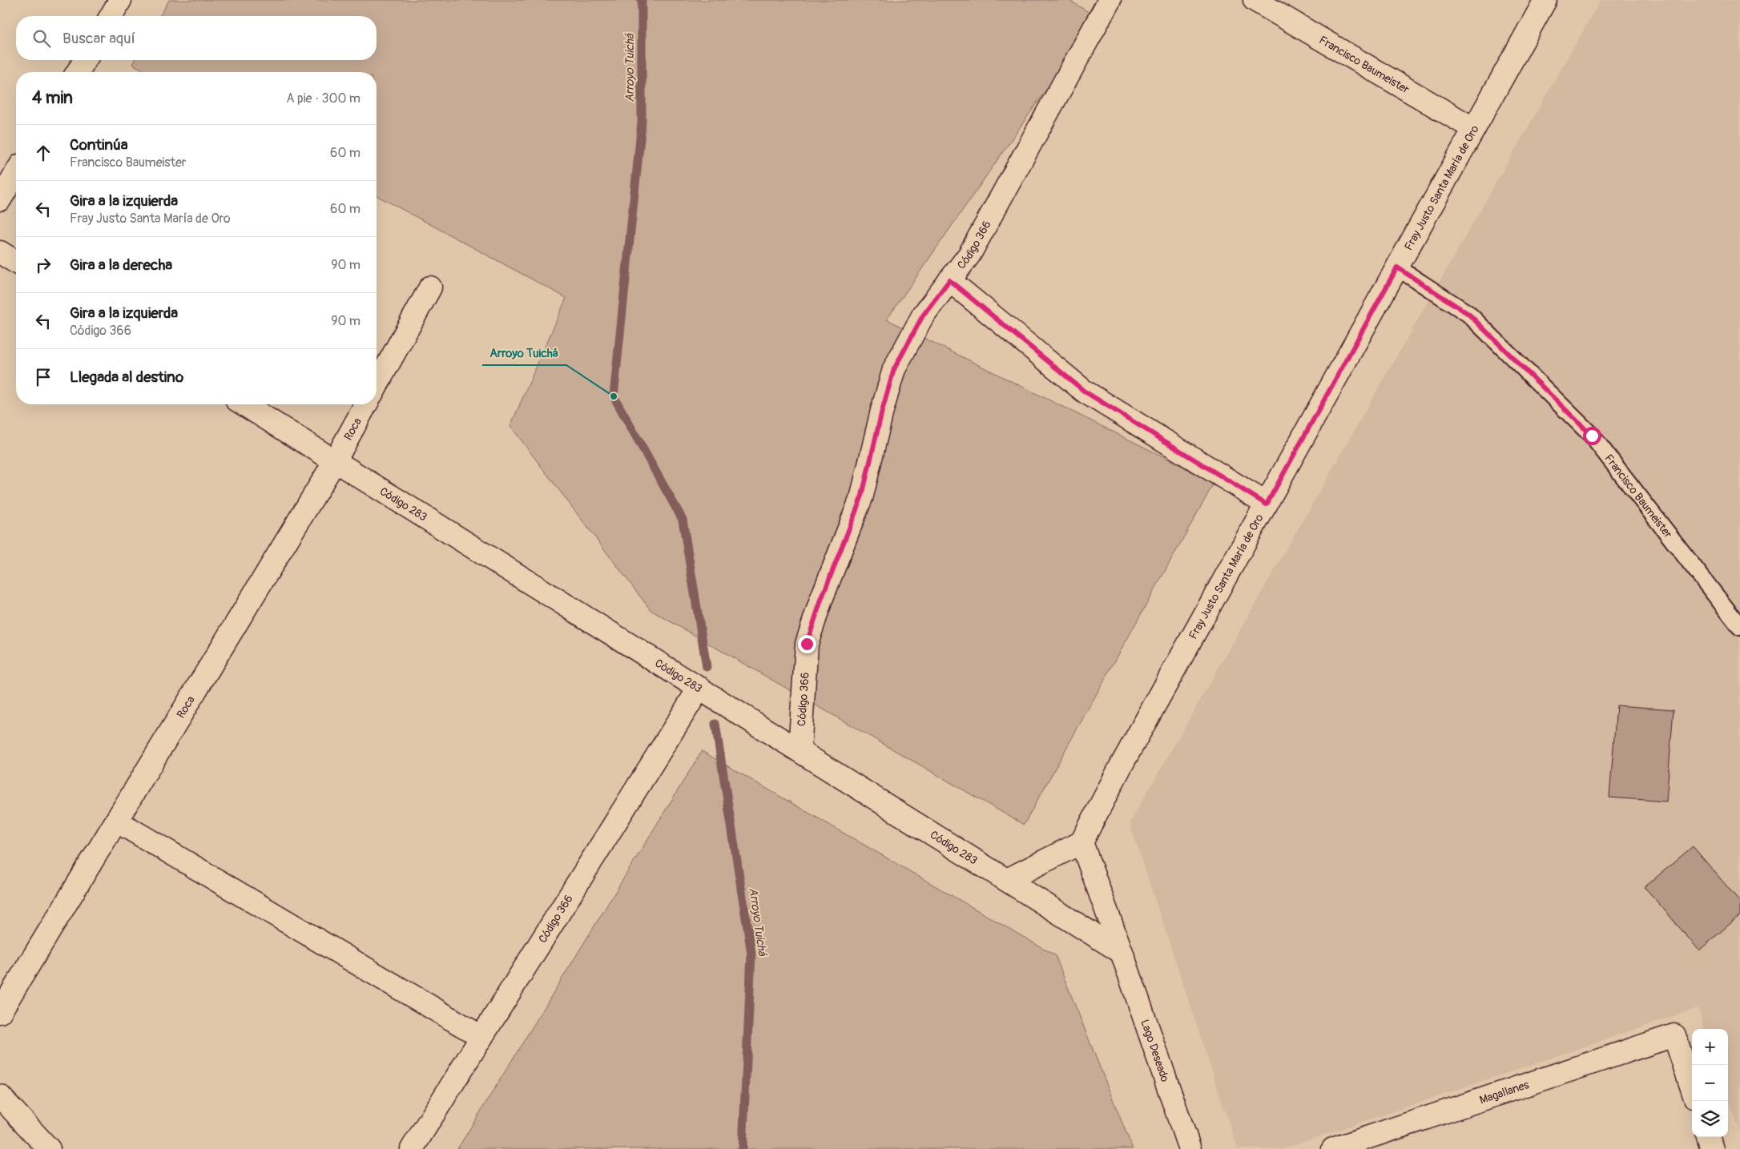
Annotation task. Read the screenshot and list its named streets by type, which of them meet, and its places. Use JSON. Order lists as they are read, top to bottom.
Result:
{
  "streets": {
    "street": [
      "Francisco Baumeister",
      "Fray Justo Santa María de Oro",
      "Código 366",
      "Roca",
      "Código 283",
      "Lago Deseado",
      "Magallanes"
    ]
  },
  "crossings": [
    ["Francisco Baumeister", "Fray Justo Santa María de Oro"],
    ["Código 366", "Código 283"],
    ["Roca", "Código 283"],
    ["Código 283", "Lago Deseado"]
  ],
  "water": ["Arroyo Tuichá"],
  "places": ["Arroyo Tuichá"],
  "page": {
    "search": "Buscar aquí",
    "heading": ["4 min", "A pie · 300 m"],
    "list": [
      ["Continúa", "Francisco Baumeister", "60 m"],
      ["Gira a la izquierda", "Fray Justo Santa María de Oro", "60 m"],
      ["Gira a la derecha", "90 m"],
      ["Gira a la izquierda", "Código 366", "90 m"],
      "Llegada al destino"
    ],
    "map_buttons": ["+", "−"]
  }
}
